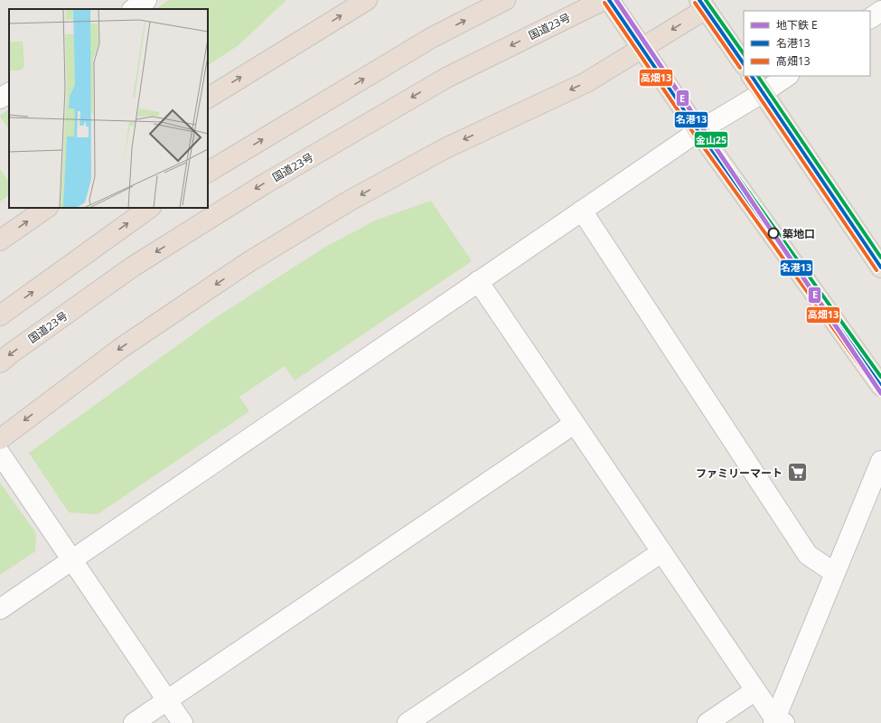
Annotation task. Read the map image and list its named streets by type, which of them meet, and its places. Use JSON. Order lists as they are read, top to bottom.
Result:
{
  "streets": {
    "highway": ["国道23号"]
  },
  "places": {
    "other": ["築地口"],
    "supermarket": ["ファミリーマート"]
  },
  "lines": [
    "metro line E",
    "transit line 名港13",
    "transit line 金山25",
    "transit line 高畑13"
  ],
  "legend": ["地下鉄 E", "名港13", "高畑13"]
}
